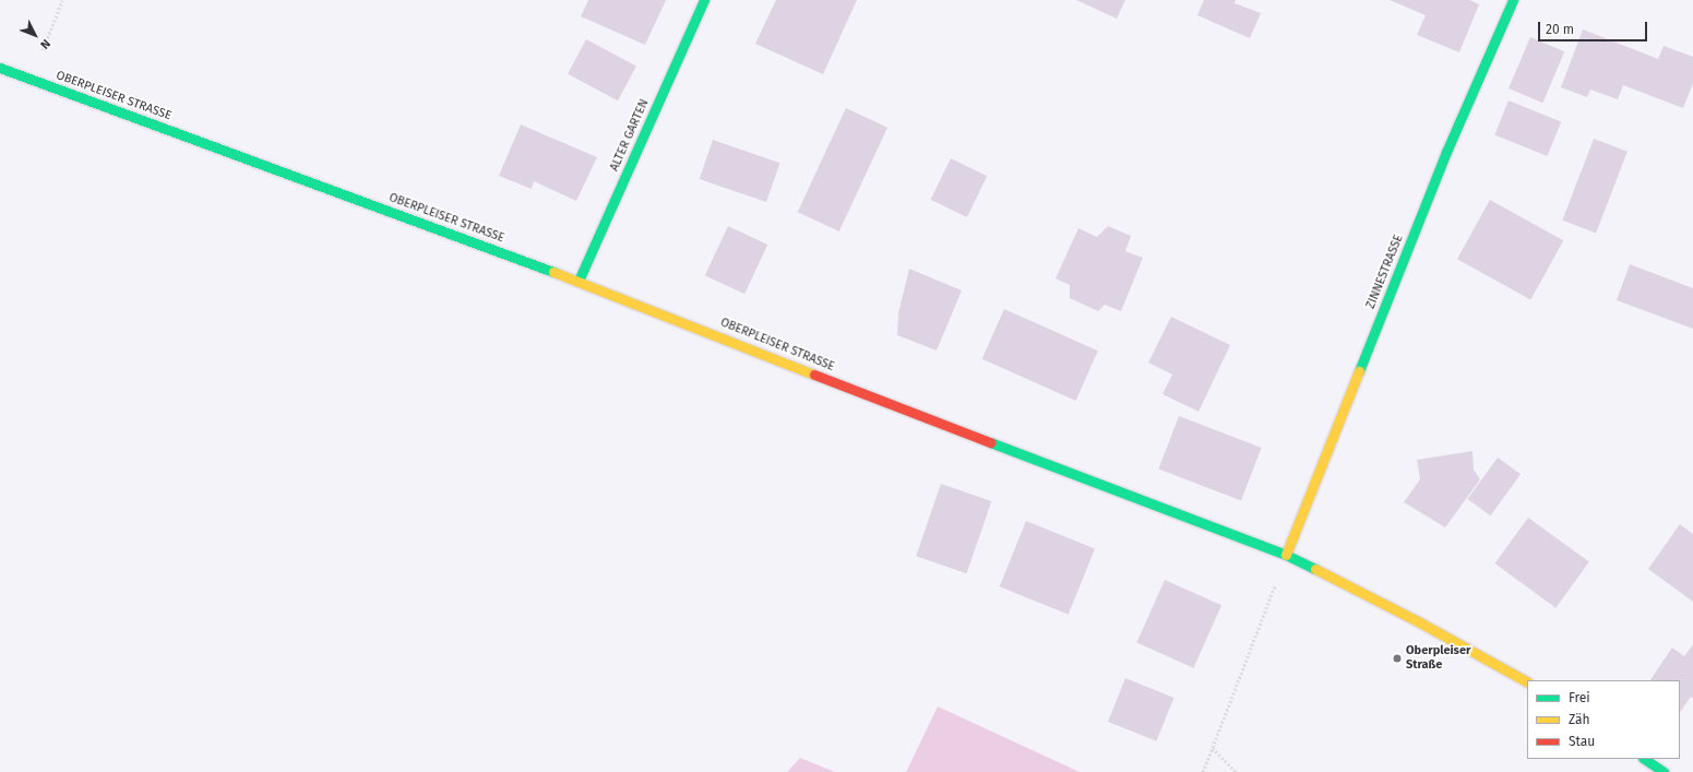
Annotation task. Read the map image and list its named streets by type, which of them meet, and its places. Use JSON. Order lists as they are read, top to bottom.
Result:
{
  "streets": {
    "main road": ["OBERPLEISER STRASSE", "ALTER GARTEN", "ZINNESTRASSE"]
  },
  "crossings": [
    ["OBERPLEISER STRASSE", "ALTER GARTEN"],
    ["OBERPLEISER STRASSE", "ZINNESTRASSE"]
  ],
  "places": ["Oberpleiser Straße"],
  "legend": ["Frei", "Zäh", "Stau"],
  "scale_bar": "20 m",
  "north": "bottom right"
}
